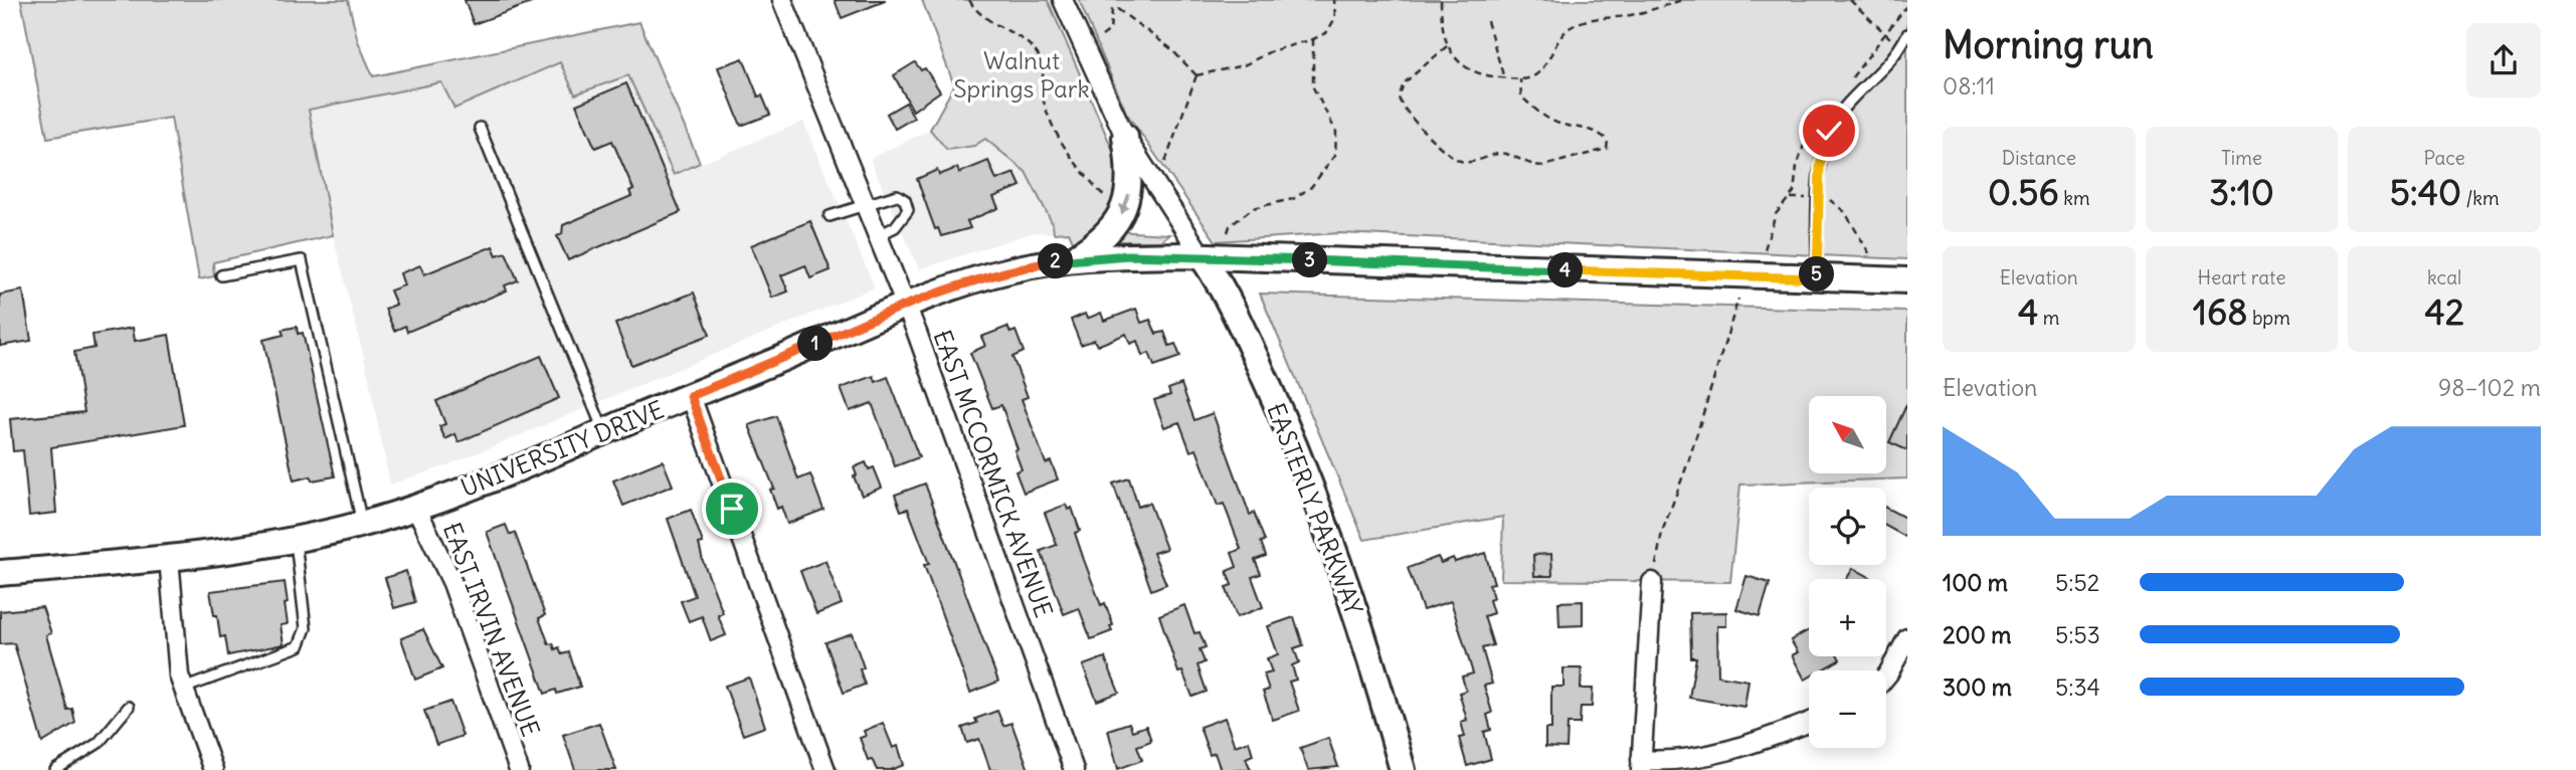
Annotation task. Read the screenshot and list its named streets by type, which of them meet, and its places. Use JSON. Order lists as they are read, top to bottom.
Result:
{
  "streets": {
    "main road": ["UNIVERSITY DRIVE", "EASTERLY PARKWAY"],
    "street": ["EAST MCCORMICK AVENUE", "EAST IRVIN AVENUE"]
  },
  "crossings": [
    ["UNIVERSITY DRIVE", "EAST MCCORMICK AVENUE"],
    ["UNIVERSITY DRIVE", "EASTERLY PARKWAY"],
    ["UNIVERSITY DRIVE", "EAST IRVIN AVENUE"]
  ],
  "parks": ["Walnut Springs Park"],
  "north": "top left",
  "page": {
    "heading": ["Morning run", "08:11"],
    "stats": [
      ["Distance", "0.56 km"],
      ["Time", "3:10"],
      ["Pace", "5:40 /km"],
      ["Elevation", "4 m"],
      ["Heart rate", "168 bpm"],
      ["kcal", "42"]
    ],
    "pins": [
      "3",
      "2",
      "4",
      "5",
      "1"
    ],
    "chart": ["Elevation", "98–102 m"],
    "map_buttons": ["+", "−"],
    "list": [
      {
        "name": "100 m",
        "note": "5:52"
      },
      {
        "name": "200 m",
        "note": "5:53"
      },
      {
        "name": "300 m",
        "note": "5:34"
      }
    ]
  }
}
